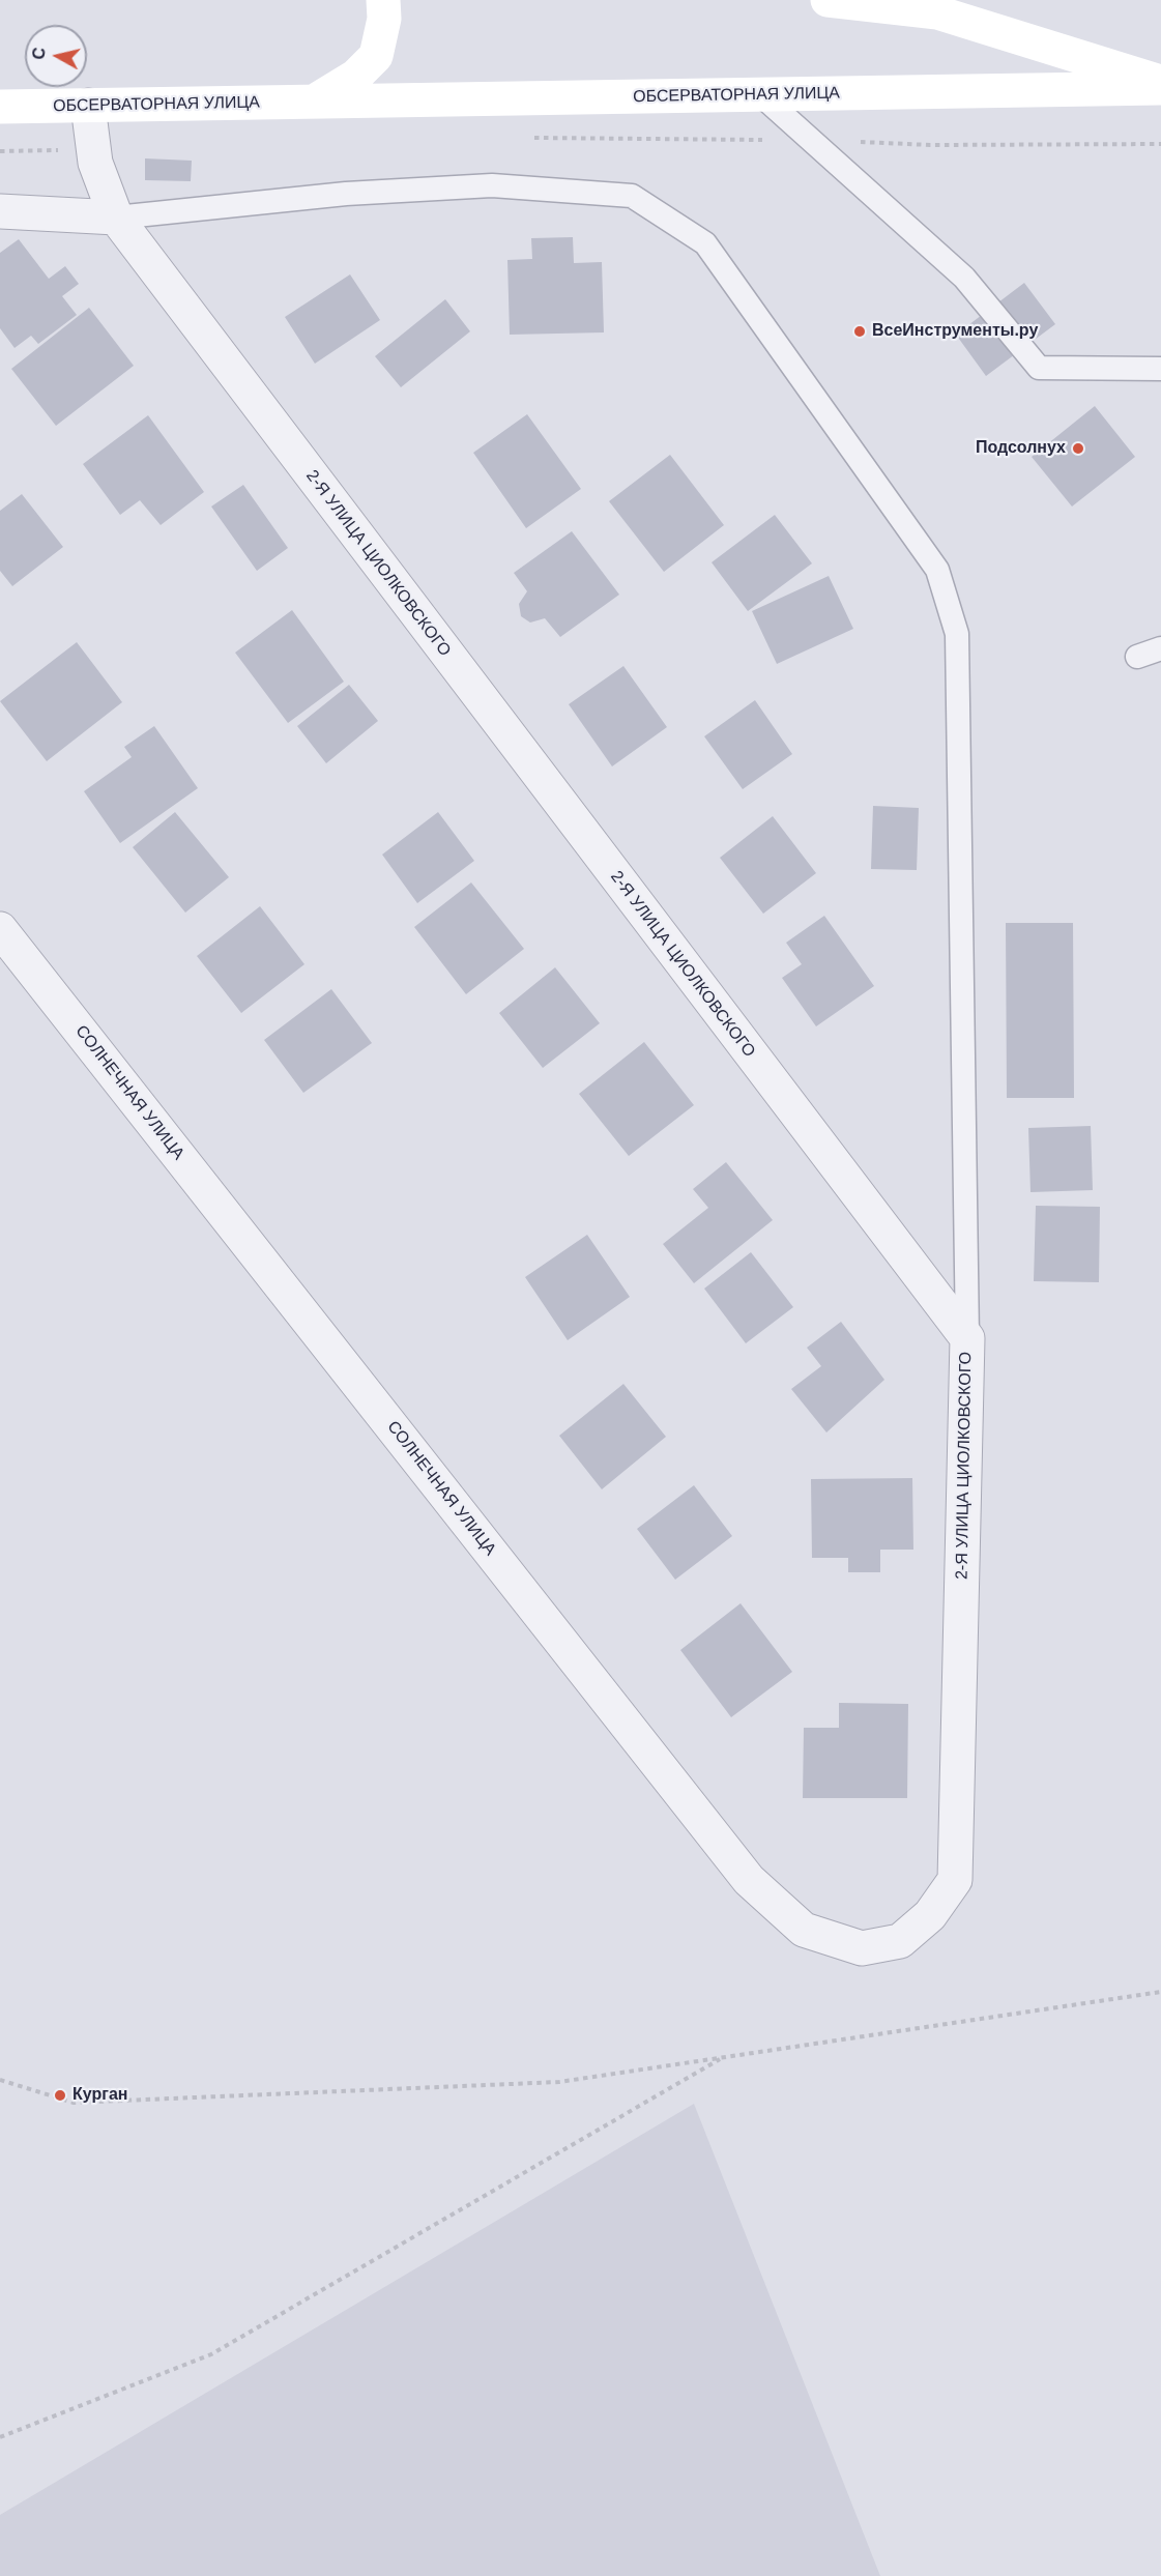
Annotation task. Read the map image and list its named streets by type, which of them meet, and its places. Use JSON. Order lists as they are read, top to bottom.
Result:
{
  "streets": {
    "main road": ["ОБСЕРВАТОРНАЯ УЛИЦА"],
    "street": ["2-Я УЛИЦА ЦИОЛКОВСКОГО", "СОЛНЕЧНАЯ УЛИЦА"]
  },
  "crossings": [
    ["ОБСЕРВАТОРНАЯ УЛИЦА", "2-Я УЛИЦА ЦИОЛКОВСКОГО"],
    ["2-Я УЛИЦА ЦИОЛКОВСКОГО", "СОЛНЕЧНАЯ УЛИЦА"]
  ],
  "places": ["ВсеИнструменты.ру", "Подсолнух", "Курган"],
  "north": "left"
}
